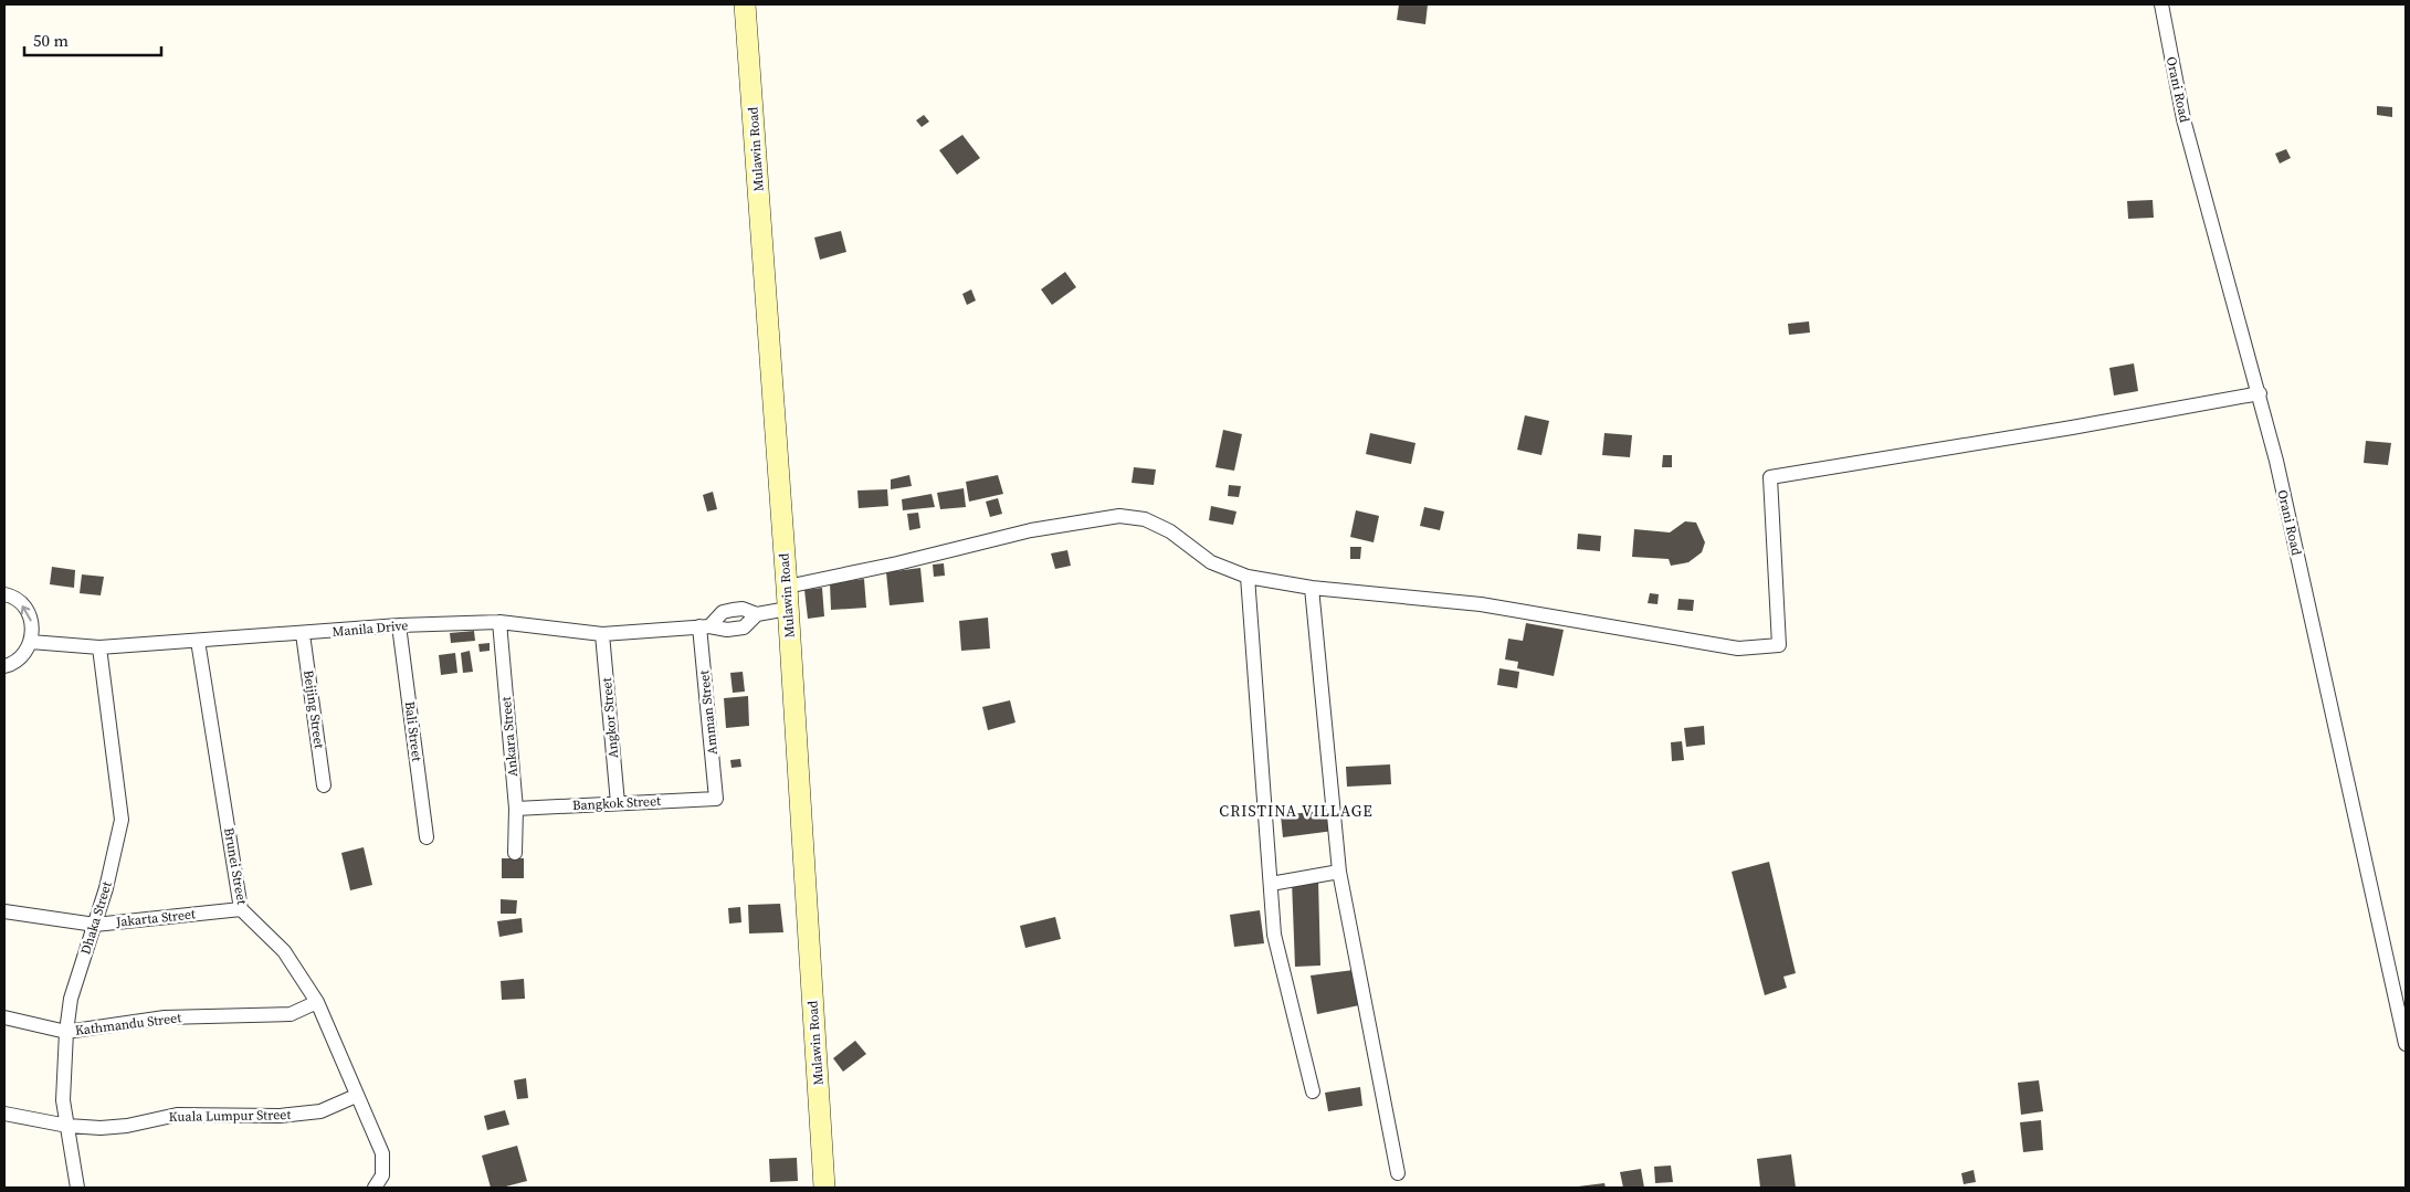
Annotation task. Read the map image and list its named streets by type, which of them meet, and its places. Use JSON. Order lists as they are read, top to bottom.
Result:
{
  "streets": {
    "main road": ["Mulawin Road"],
    "street": [
      "Orani Road",
      "Manila Drive",
      "Beijing Street",
      "Amman Street",
      "Angkor Street",
      "Bali Street",
      "Ankara Street",
      "Bangkok Street",
      "Brunei Street",
      "Dhaka Street",
      "Jakarta Street",
      "Kathmandu Street",
      "Kuala Lumpur Street"
    ]
  },
  "crossings": [
    ["Mulawin Road", "Manila Drive"],
    ["Manila Drive", "Beijing Street"],
    ["Manila Drive", "Amman Street"],
    ["Manila Drive", "Angkor Street"],
    ["Manila Drive", "Bali Street"],
    ["Manila Drive", "Ankara Street"],
    ["Manila Drive", "Brunei Street"],
    ["Manila Drive", "Dhaka Street"],
    ["Amman Street", "Bangkok Street"],
    ["Angkor Street", "Bangkok Street"],
    ["Ankara Street", "Bangkok Street"],
    ["Brunei Street", "Jakarta Street"],
    ["Brunei Street", "Kathmandu Street"],
    ["Brunei Street", "Kuala Lumpur Street"],
    ["Dhaka Street", "Jakarta Street"],
    ["Dhaka Street", "Kathmandu Street"],
    ["Dhaka Street", "Kuala Lumpur Street"]
  ],
  "districts": ["CRISTINA VILLAGE"],
  "scale_bar": "50 m"
}
